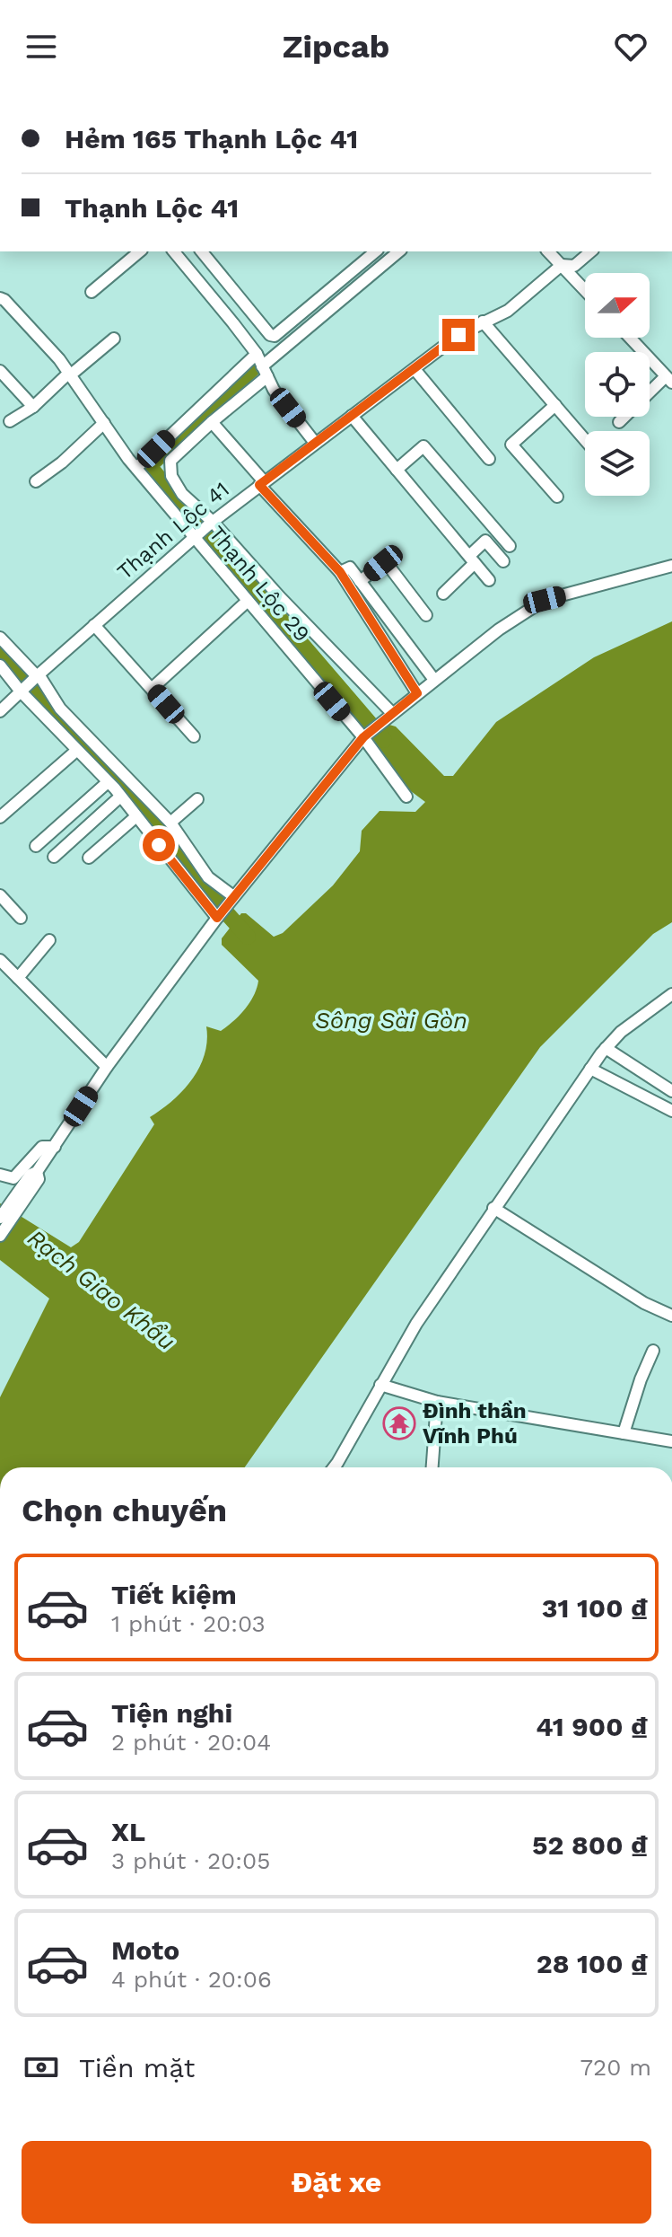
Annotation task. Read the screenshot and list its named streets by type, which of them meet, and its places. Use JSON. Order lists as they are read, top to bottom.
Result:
{
  "streets": {
    "street": ["Thạnh Lộc 41", "Thạnh Lộc 29"]
  },
  "crossings": [
    ["Thạnh Lộc 41", "Thạnh Lộc 29"]
  ],
  "water": ["Sông Sài Gòn", "Rạch Giao Khẩu"],
  "places": {
    "temple": ["Đình thần Vĩnh Phú"]
  },
  "north": "right",
  "page": {
    "header": "Zipcab",
    "banner": ["Hẻm 165 Thạnh Lộc 41", "Thạnh Lộc 41"],
    "heading": "Chọn chuyến",
    "list": [
      {
        "name": "Tiết kiệm",
        "note": "1 phút · 20:03",
        "value": "31 100 ₫"
      },
      {
        "name": "Tiện nghi",
        "note": "2 phút · 20:04",
        "value": "41 900 ₫"
      },
      {
        "name": "XL",
        "note": "3 phút · 20:05",
        "value": "52 800 ₫"
      },
      {
        "name": "Moto",
        "note": "4 phút · 20:06",
        "value": "28 100 ₫"
      }
    ],
    "pay": ["Tiền mặt", "720 m"],
    "buttons": "Đặt xe"
  }
}
